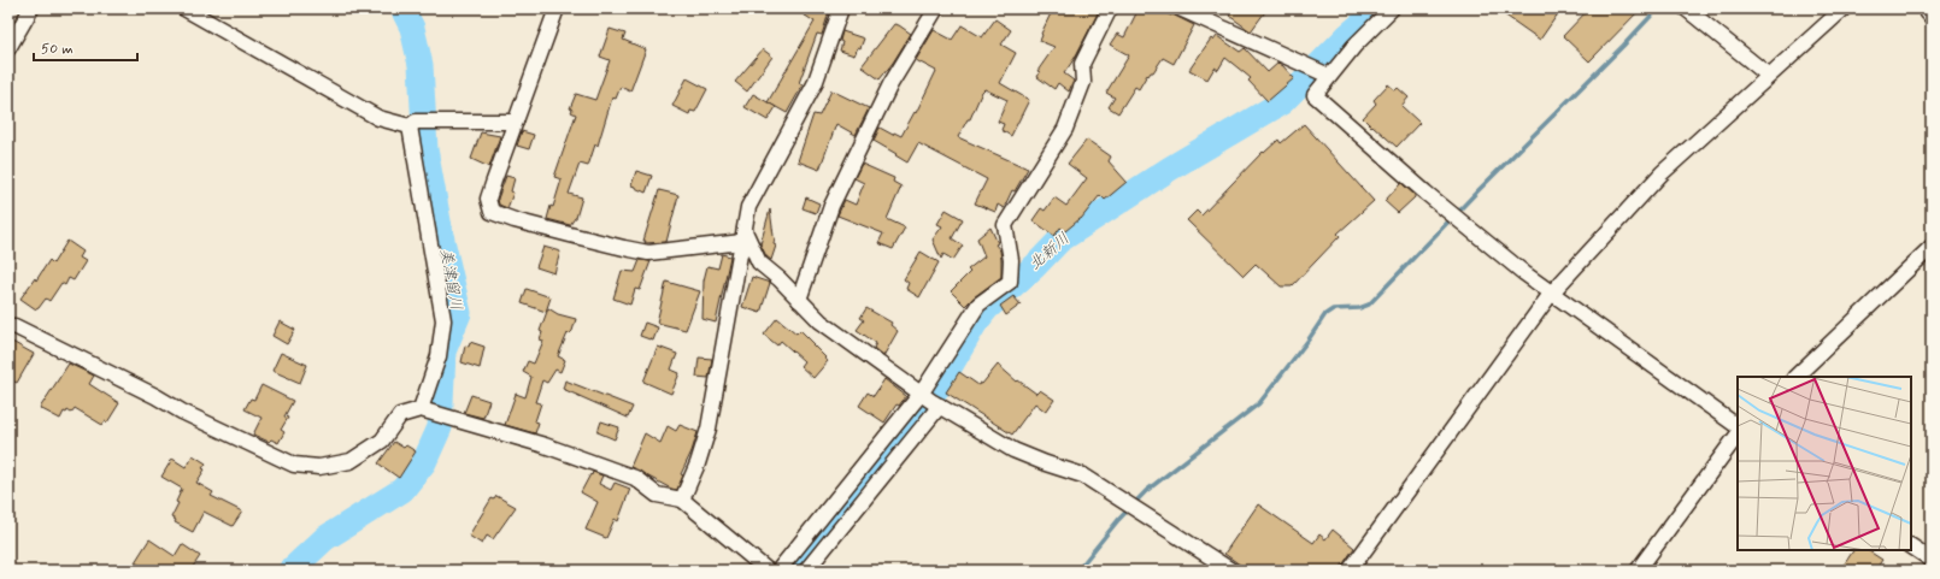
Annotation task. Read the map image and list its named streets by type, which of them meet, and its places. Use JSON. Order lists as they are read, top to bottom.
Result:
{
  "water": ["北新川", "美津留川"],
  "scale_bar": "50 m"
}
